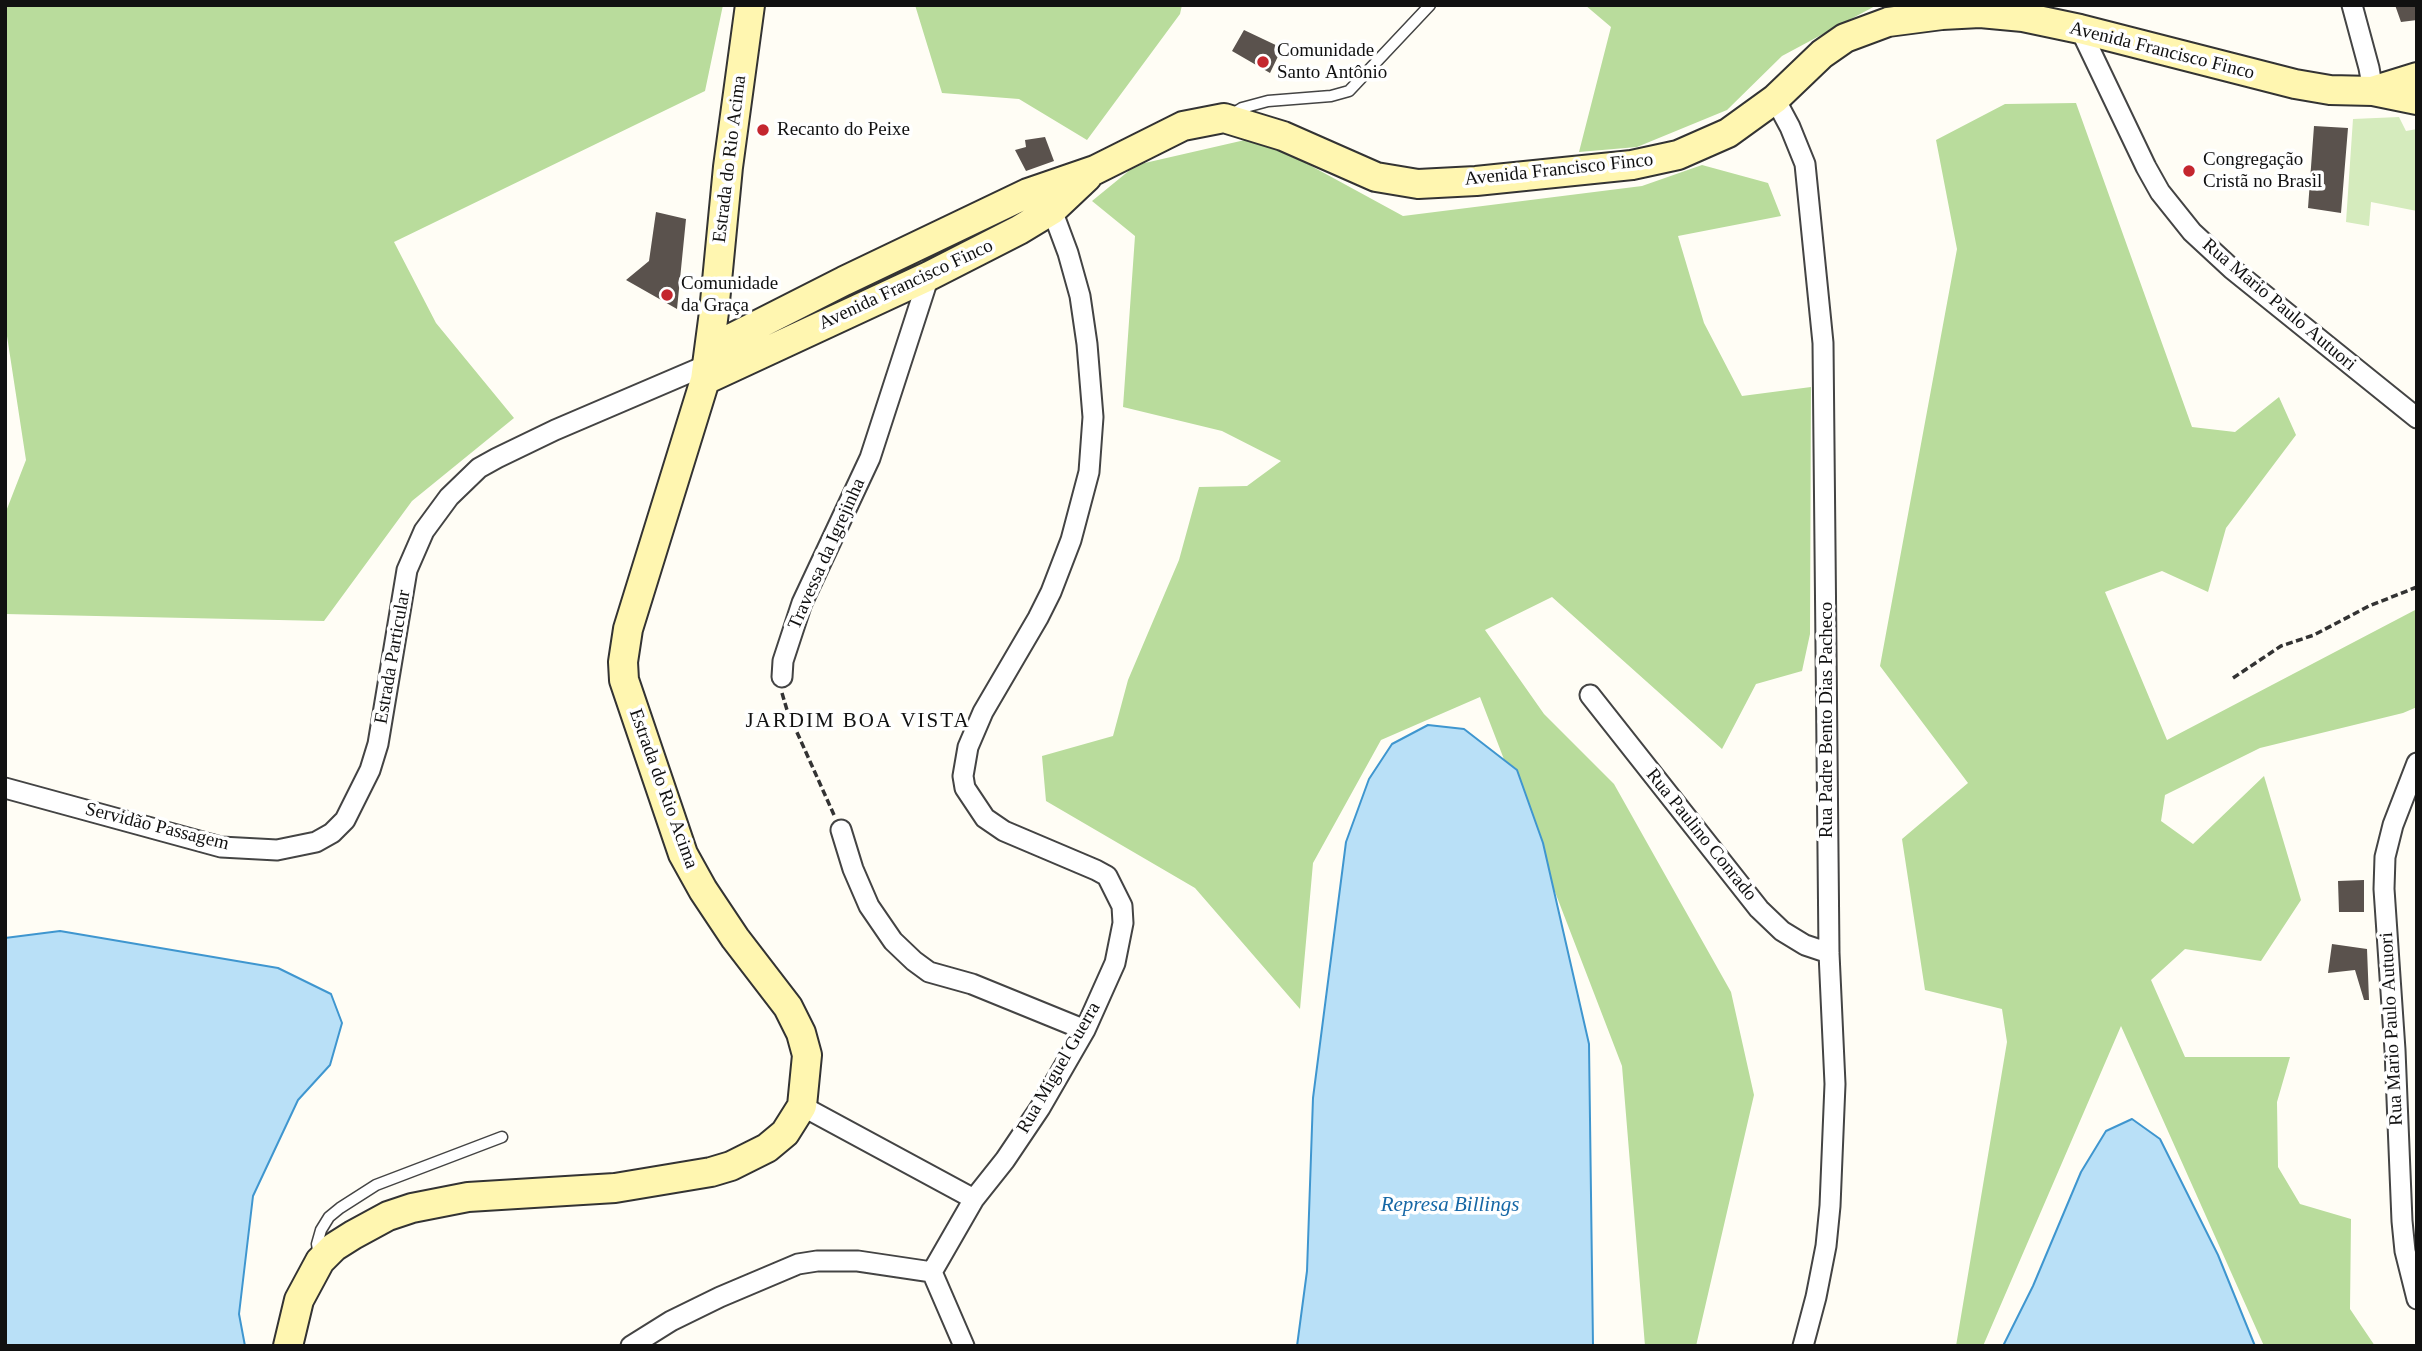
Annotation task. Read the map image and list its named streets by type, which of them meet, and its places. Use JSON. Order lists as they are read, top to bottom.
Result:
{
  "streets": {
    "street": [
      "Avenida Francisco Finco",
      "Estrada do Rio Acima",
      "Rua Mario Paulo Autuori",
      "Travessa da Igrejinha",
      "Estrada Particular",
      "Rua Padre Bento Dias Pacheco",
      "Servidão Passagem",
      "Rua Paulino Conrado",
      "Rua Miguel Guerra"
    ]
  },
  "crossings": [
    ["Avenida Francisco Finco", "Estrada do Rio Acima"],
    ["Avenida Francisco Finco", "Rua Mario Paulo Autuori"],
    ["Avenida Francisco Finco", "Travessa da Igrejinha"],
    ["Avenida Francisco Finco", "Estrada Particular"],
    ["Avenida Francisco Finco", "Rua Padre Bento Dias Pacheco"],
    ["Avenida Francisco Finco", "Rua Miguel Guerra"],
    ["Estrada Particular", "Servidão Passagem"],
    ["Rua Padre Bento Dias Pacheco", "Rua Paulino Conrado"]
  ],
  "districts": ["JARDIM BOA VISTA"],
  "water": ["Represa Billings"],
  "places": [
    "Comunidade Santo Antônio",
    "Recanto do Peixe",
    "Congregação Cristã no Brasil",
    "Comunidade da Graça"
  ]
}
